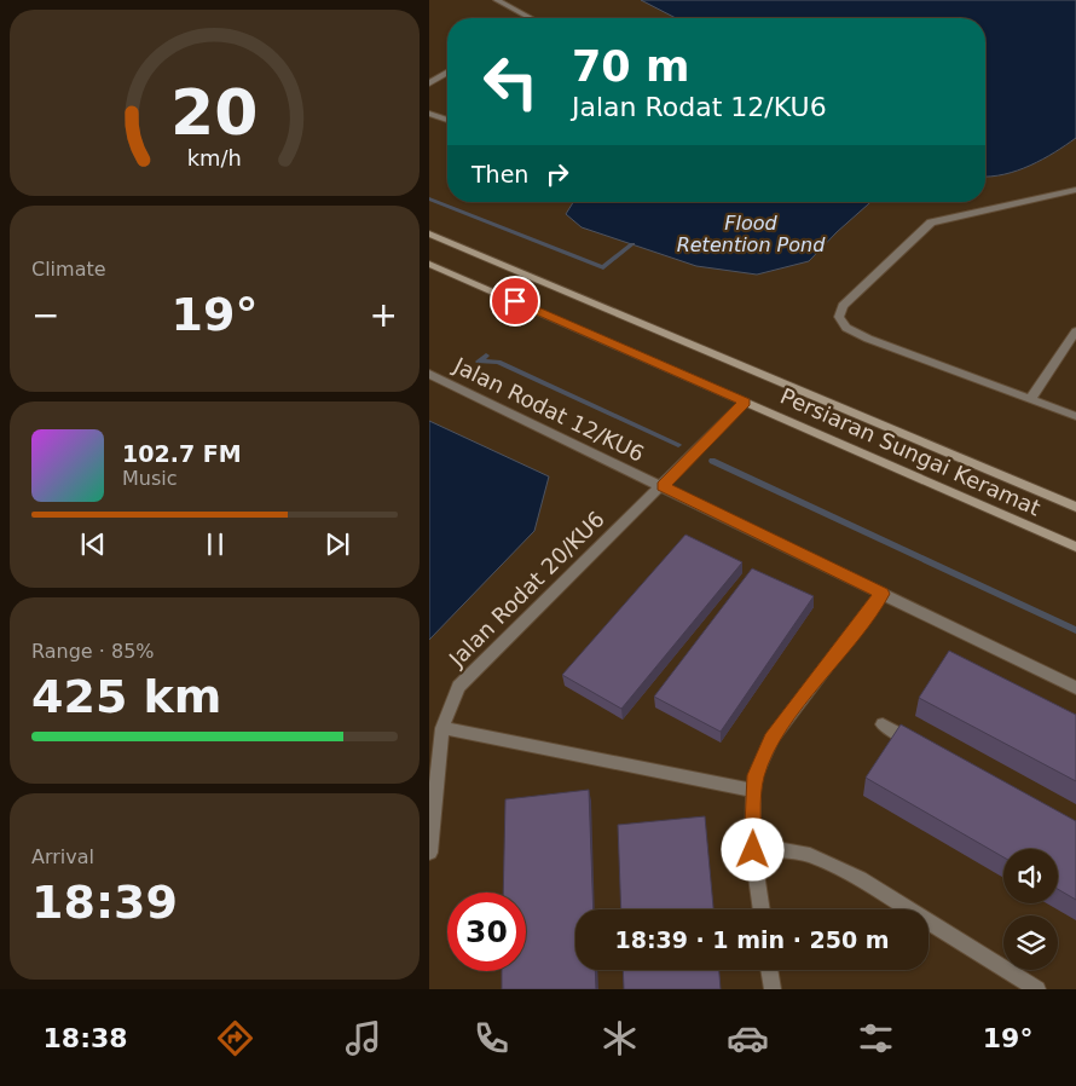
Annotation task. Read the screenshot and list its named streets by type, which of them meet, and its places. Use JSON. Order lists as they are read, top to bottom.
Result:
{
  "streets": {
    "street": ["Jalan Rodat 12/KU6", "Persiaran Sungai Keramat", "Jalan Rodat 20/KU6"]
  },
  "crossings": [
    ["Jalan Rodat 12/KU6", "Jalan Rodat 20/KU6"],
    ["Persiaran Sungai Keramat", "Jalan Rodat 20/KU6"]
  ],
  "water": ["Flood Retention Pond"],
  "page": {
    "turn": ["70 m", "Jalan Rodat 12/KU6"],
    "then": "Then",
    "tile": [
      "Climate",
      ["Range · 85%", "425 km"],
      ["Arrival", "18:39"]
    ],
    "heat": ["−", "19°", "+"],
    "song": ["102.7 FM", "Music"],
    "limit": "30",
    "trip": "18:39 · 1 min · 250 m",
    "tabs": ["18:38", "19°"],
    "gauge": ["20", "km/h"]
  }
}
